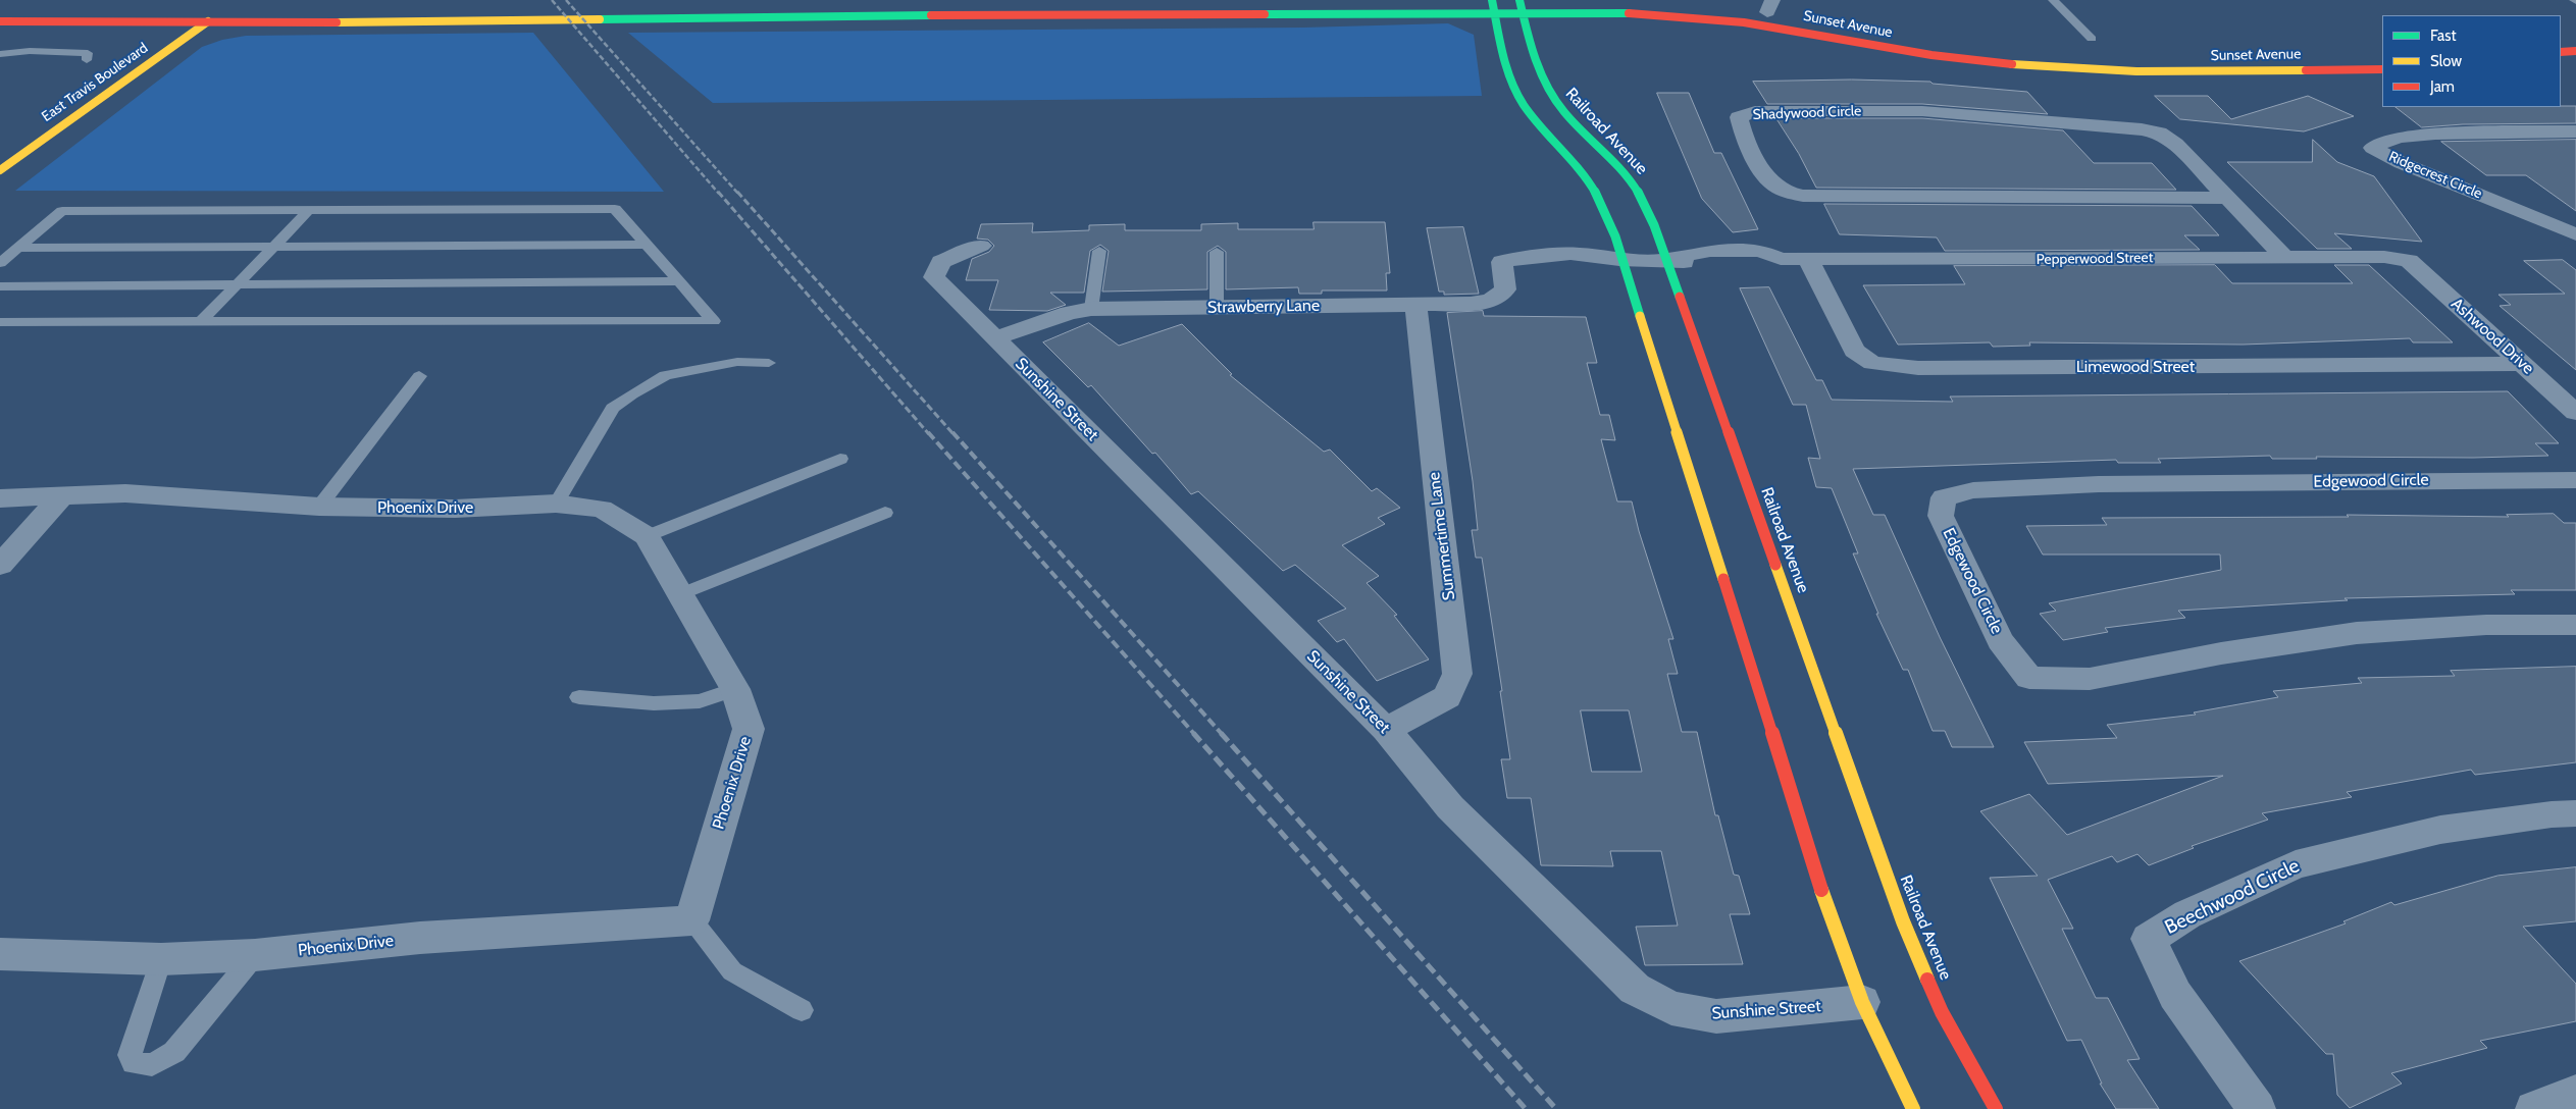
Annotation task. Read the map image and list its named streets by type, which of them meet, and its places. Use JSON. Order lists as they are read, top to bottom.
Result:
{
  "streets": {
    "main road": ["Sunset Avenue", "East Travis Boulevard", "Railroad Avenue"],
    "street": [
      "Shadywood Circle",
      "Ridgecrest Circle",
      "Pepperwood Street",
      "Strawberry Lane",
      "Ashwood Drive",
      "Limewood Street",
      "Sunshine Street",
      "Edgewood Circle",
      "Phoenix Drive",
      "Summertime Lane",
      "Beechwood Circle"
    ]
  },
  "crossings": [
    ["Sunset Avenue", "East Travis Boulevard"],
    ["Sunset Avenue", "Railroad Avenue"],
    ["Shadywood Circle", "Pepperwood Street"],
    ["Railroad Avenue", "Pepperwood Street"],
    ["Pepperwood Street", "Strawberry Lane"],
    ["Pepperwood Street", "Ashwood Drive"],
    ["Pepperwood Street", "Limewood Street"],
    ["Strawberry Lane", "Sunshine Street"],
    ["Strawberry Lane", "Summertime Lane"],
    ["Ashwood Drive", "Limewood Street"],
    ["Sunshine Street", "Summertime Lane"]
  ],
  "legend": ["Fast", "Slow", "Jam"]
}
